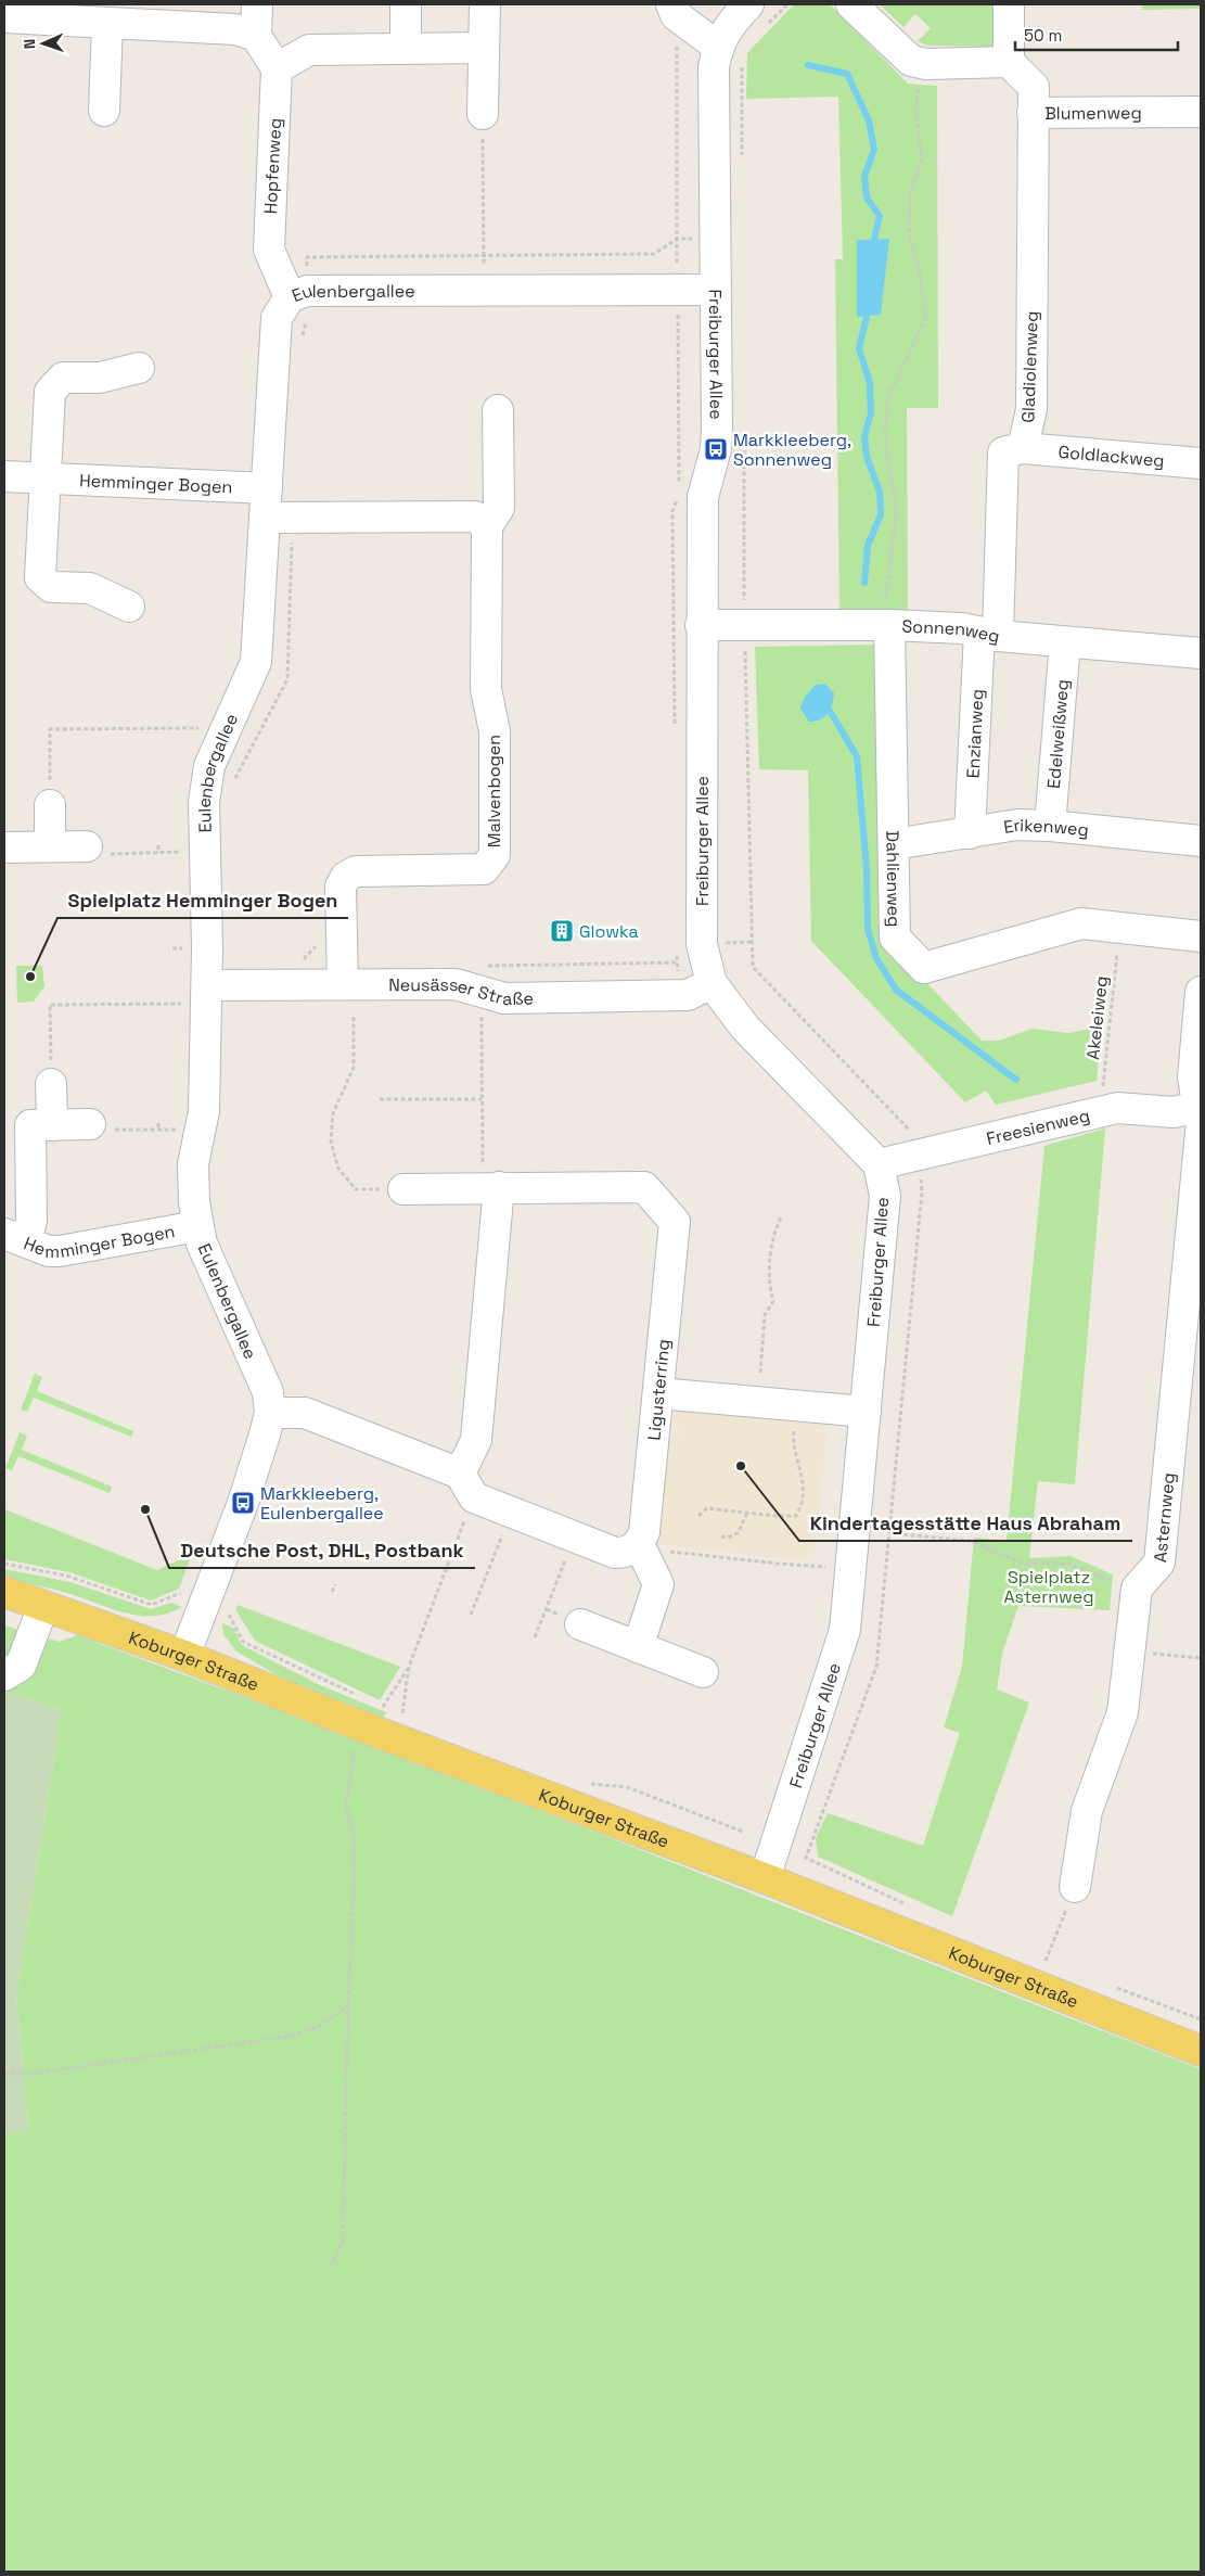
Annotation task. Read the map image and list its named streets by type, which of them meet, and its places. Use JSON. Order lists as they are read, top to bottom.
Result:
{
  "streets": {
    "main road": ["Koburger Straße"],
    "street": [
      "Blumenweg",
      "Hopfenweg",
      "Eulenbergallee",
      "Freiburger Allee",
      "Gladiolenweg",
      "Goldlackweg",
      "Hemminger Bogen",
      "Sonnenweg",
      "Enzianweg",
      "Edelweißweg",
      "Malvenbogen",
      "Erikenweg",
      "Dahlienweg",
      "Neusässer Straße",
      "Freesienweg",
      "Ligusterring",
      "Asternweg"
    ],
    "path": ["Akeleiweg"]
  },
  "crossings": [
    ["Blumenweg", "Gladiolenweg"],
    ["Hopfenweg", "Eulenbergallee"],
    ["Eulenbergallee", "Freiburger Allee"],
    ["Eulenbergallee", "Hemminger Bogen"],
    ["Eulenbergallee", "Neusässer Straße"],
    ["Eulenbergallee", "Koburger Straße"],
    ["Freiburger Allee", "Sonnenweg"],
    ["Freiburger Allee", "Neusässer Straße"],
    ["Freiburger Allee", "Freesienweg"],
    ["Freiburger Allee", "Koburger Straße"],
    ["Gladiolenweg", "Goldlackweg"],
    ["Gladiolenweg", "Sonnenweg"],
    ["Gladiolenweg", "Enzianweg"],
    ["Sonnenweg", "Enzianweg"],
    ["Sonnenweg", "Edelweißweg"],
    ["Sonnenweg", "Dahlienweg"],
    ["Enzianweg", "Erikenweg"],
    ["Edelweißweg", "Erikenweg"],
    ["Malvenbogen", "Neusässer Straße"],
    ["Erikenweg", "Dahlienweg"],
    ["Dahlienweg", "Akeleiweg"],
    ["Akeleiweg", "Freesienweg"],
    ["Freesienweg", "Asternweg"]
  ],
  "parks": ["Spielplatz Asternweg"],
  "places": {
    "bus stop": ["Markkleeberg, Sonnenweg", "Markkleeberg, Eulenbergallee"],
    "building": ["Glowka"],
    "other": ["Spielplatz Hemminger Bogen", "Kindertagesstätte Haus Abraham", "Deutsche Post, DHL, Postbank"]
  },
  "scale_bar": "50 m",
  "north": "left"
}
